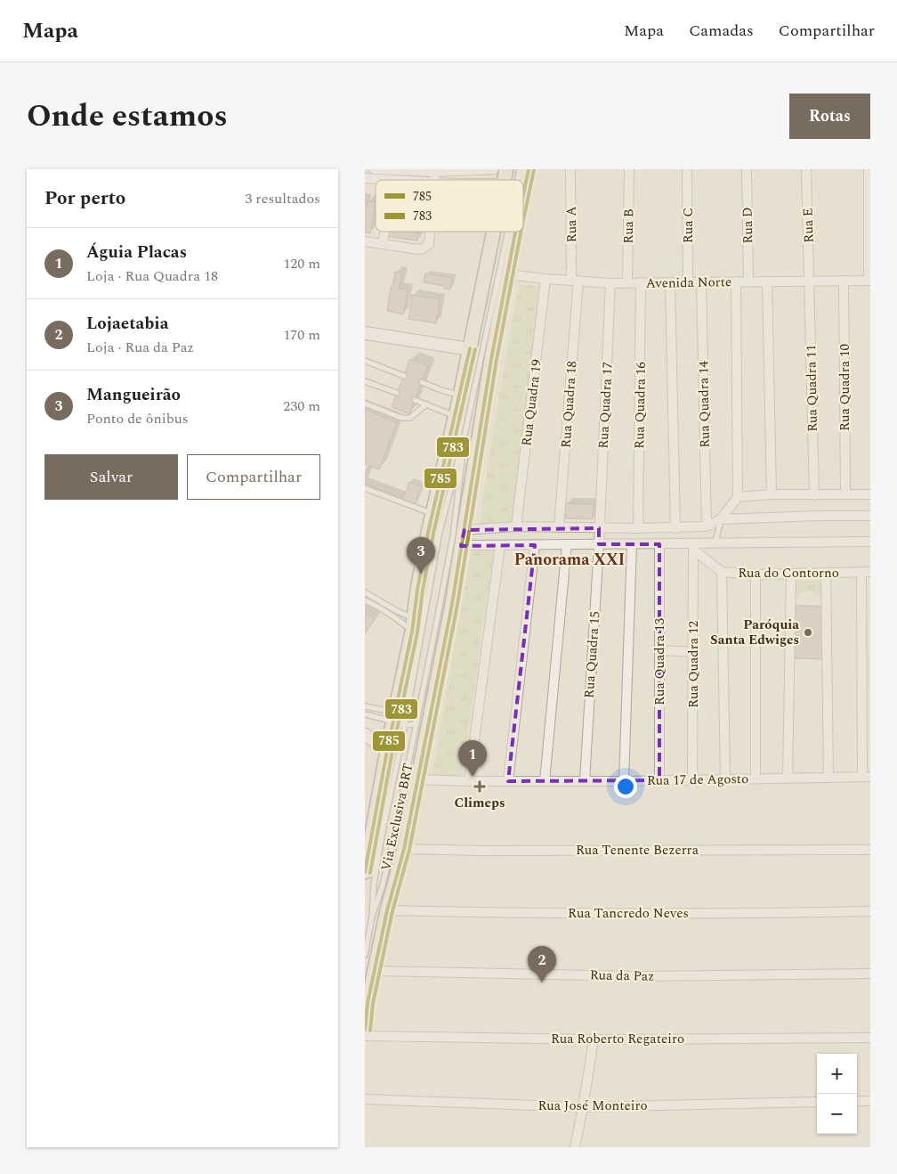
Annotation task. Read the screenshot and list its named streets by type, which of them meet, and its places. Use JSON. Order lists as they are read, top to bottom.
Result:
{
  "streets": {
    "street": [
      "Rua A",
      "Rua C",
      "Rua D",
      "Rua E",
      "Rua B",
      "Avenida Norte",
      "Rua Quadra 10",
      "Rua Quadra 11",
      "Rua Quadra 19",
      "Rua Quadra 18",
      "Rua Quadra 14",
      "Rua Quadra 17",
      "Rua Quadra 16",
      "Rua do Contorno",
      "Rua Quadra 15",
      "Rua Quadra 13",
      "Rua Quadra 12",
      "Rua 17 de Agosto",
      "Rua Tenente Bezerra",
      "Rua Tancredo Neves",
      "Rua da Paz",
      "Rua Roberto Regateiro",
      "Rua José Monteiro"
    ],
    "lane": ["Via Exclusiva BRT"]
  },
  "crossings": [
    ["Rua A", "Avenida Norte"],
    ["Rua A", "Rua Quadra 18"],
    ["Rua C", "Avenida Norte"],
    ["Rua D", "Avenida Norte"],
    ["Rua E", "Avenida Norte"],
    ["Rua E", "Rua Quadra 11"],
    ["Rua B", "Avenida Norte"],
    ["Avenida Norte", "Rua Quadra 10"],
    ["Avenida Norte", "Rua Quadra 11"],
    ["Avenida Norte", "Rua Quadra 19"],
    ["Avenida Norte", "Rua Quadra 18"],
    ["Avenida Norte", "Rua Quadra 14"],
    ["Avenida Norte", "Rua Quadra 17"],
    ["Avenida Norte", "Rua Quadra 16"],
    ["Rua Quadra 17", "Rua Quadra 15"],
    ["Rua do Contorno", "Rua Quadra 12"],
    ["Rua Quadra 15", "Rua 17 de Agosto"],
    ["Rua Quadra 13", "Rua 17 de Agosto"],
    ["Rua Quadra 12", "Rua 17 de Agosto"]
  ],
  "districts": ["Panorama XXI"],
  "places": {
    "other": ["Paróquia Santa Edwiges"],
    "health": ["Climeps"]
  },
  "lines": ["transit line 785", "transit line 783"],
  "legend": ["785", "783"],
  "page": {
    "header": "Mapa",
    "nav": ["Mapa", "Camadas", "Compartilhar"],
    "title": "Onde estamos",
    "buttons": [
      "Rotas",
      ["Salvar", "Compartilhar"]
    ],
    "heading": ["Por perto", "3 resultados"],
    "list": [
      {
        "mark": "1",
        "name": "Águia Placas",
        "note": "Loja · Rua Quadra 18",
        "value": "120 m"
      },
      {
        "mark": "2",
        "name": "Lojaetabia",
        "note": "Loja · Rua da Paz",
        "value": "170 m"
      },
      {
        "mark": "3",
        "name": "Mangueirão",
        "note": "Ponto de ônibus",
        "value": "230 m"
      }
    ],
    "pins": ["3", "1", "2"],
    "map_buttons": ["+", "−"]
  }
}
